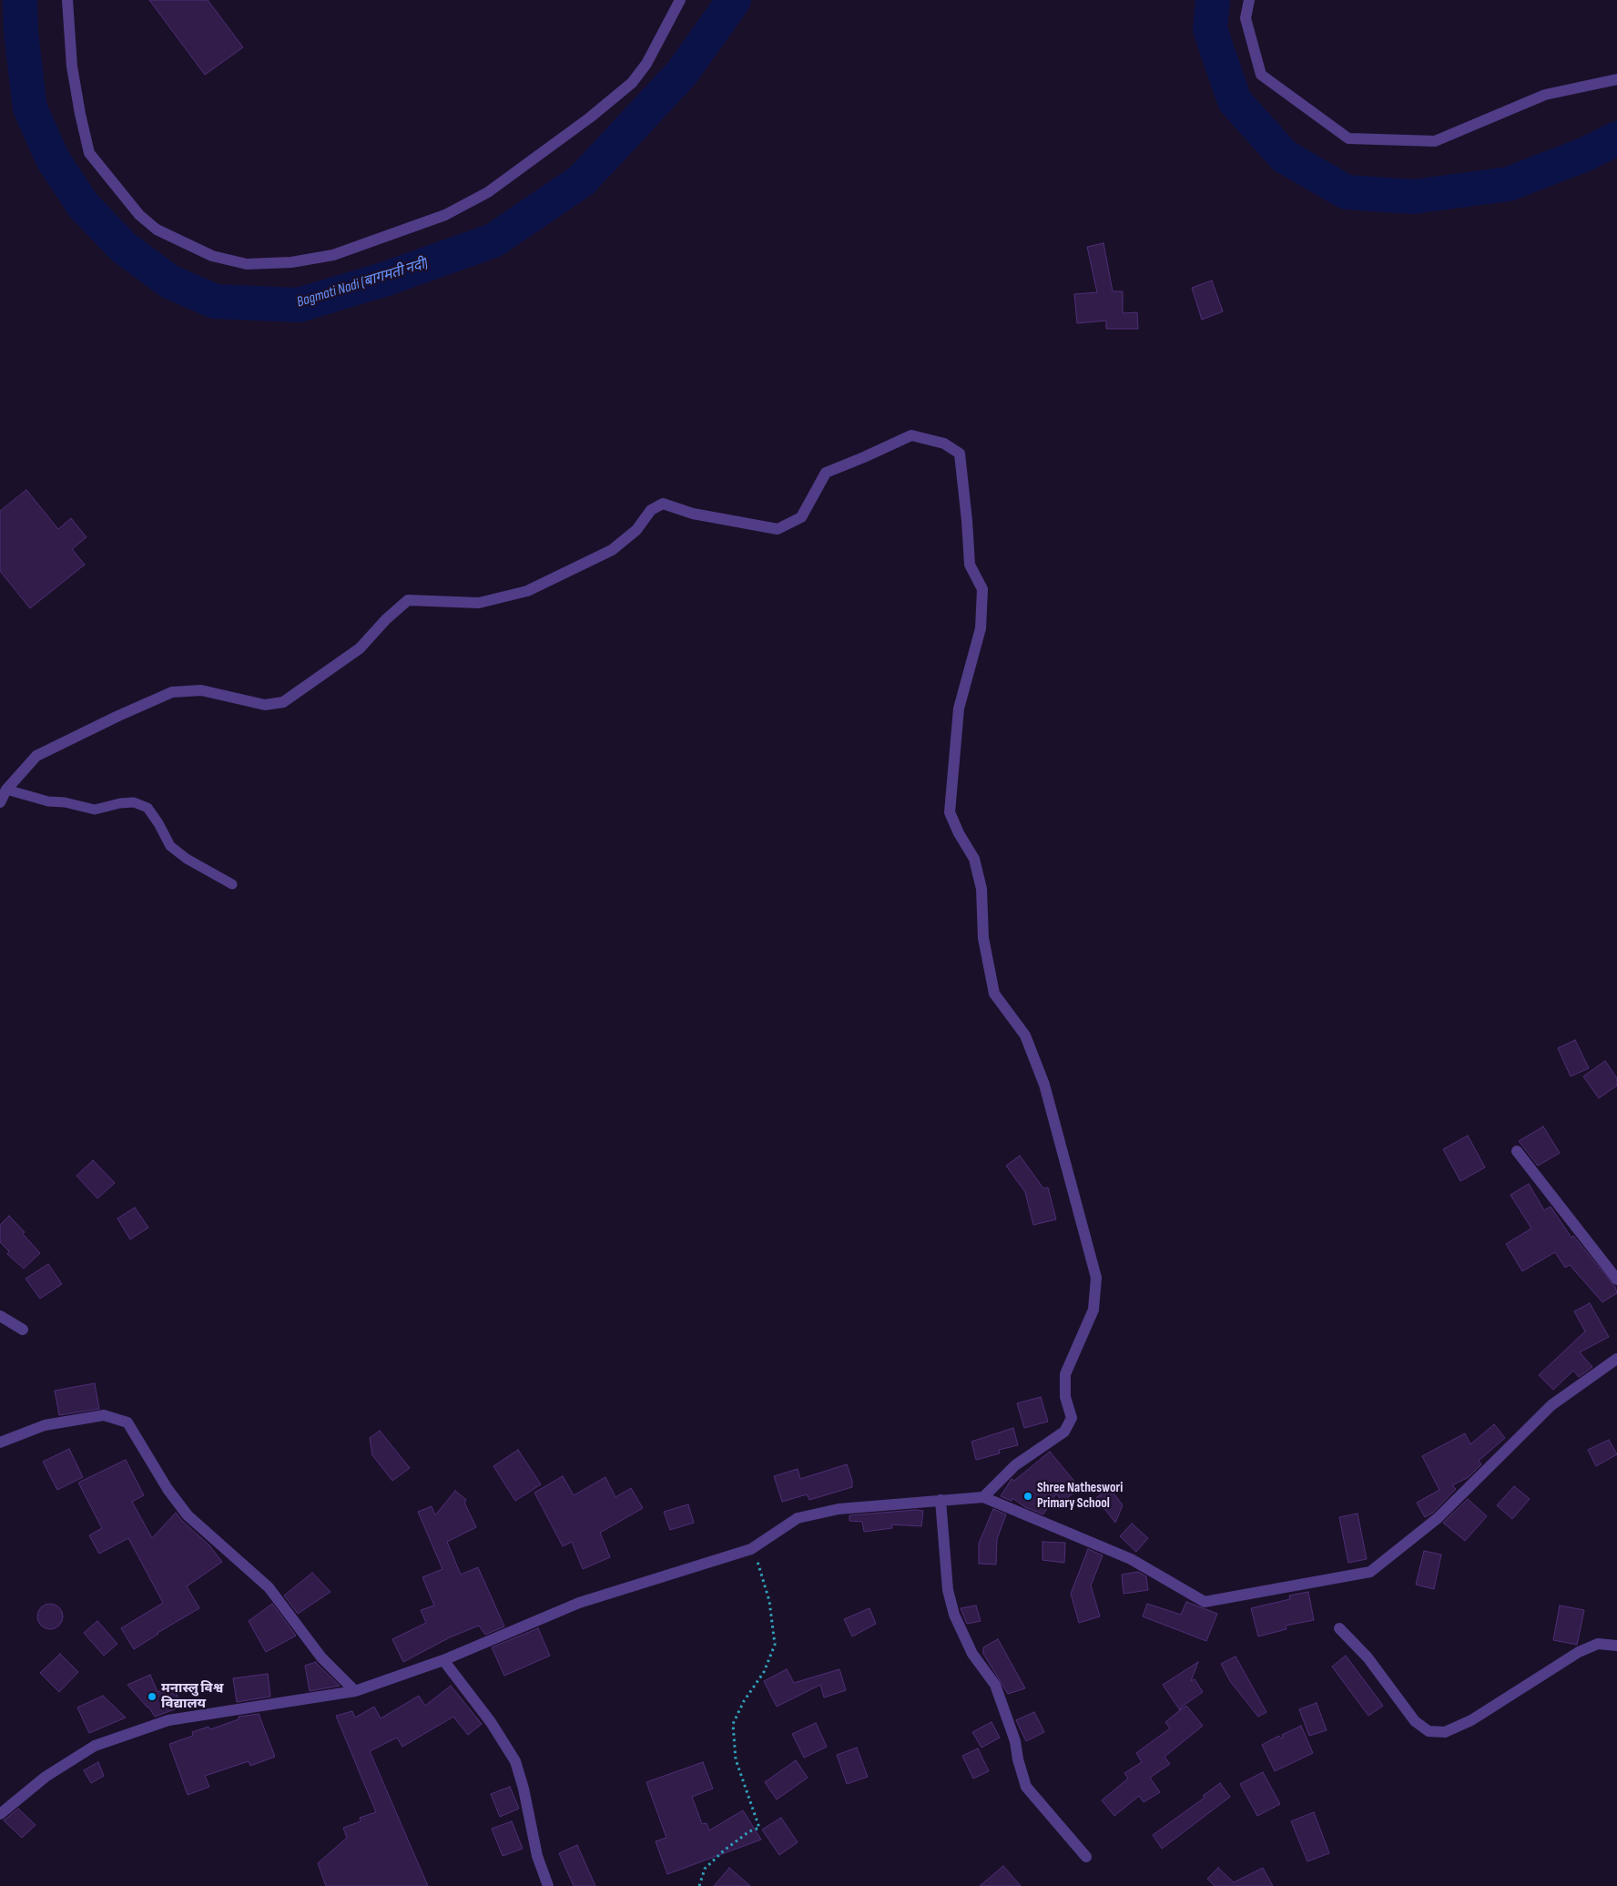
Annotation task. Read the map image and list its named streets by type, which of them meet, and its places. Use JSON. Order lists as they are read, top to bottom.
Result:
{
  "water": ["Bagmati Nadi (बागमती नदी)"],
  "places": ["Shree Natheswori Primary School", "मनास्लु विश्व विद्यालय"]
}
